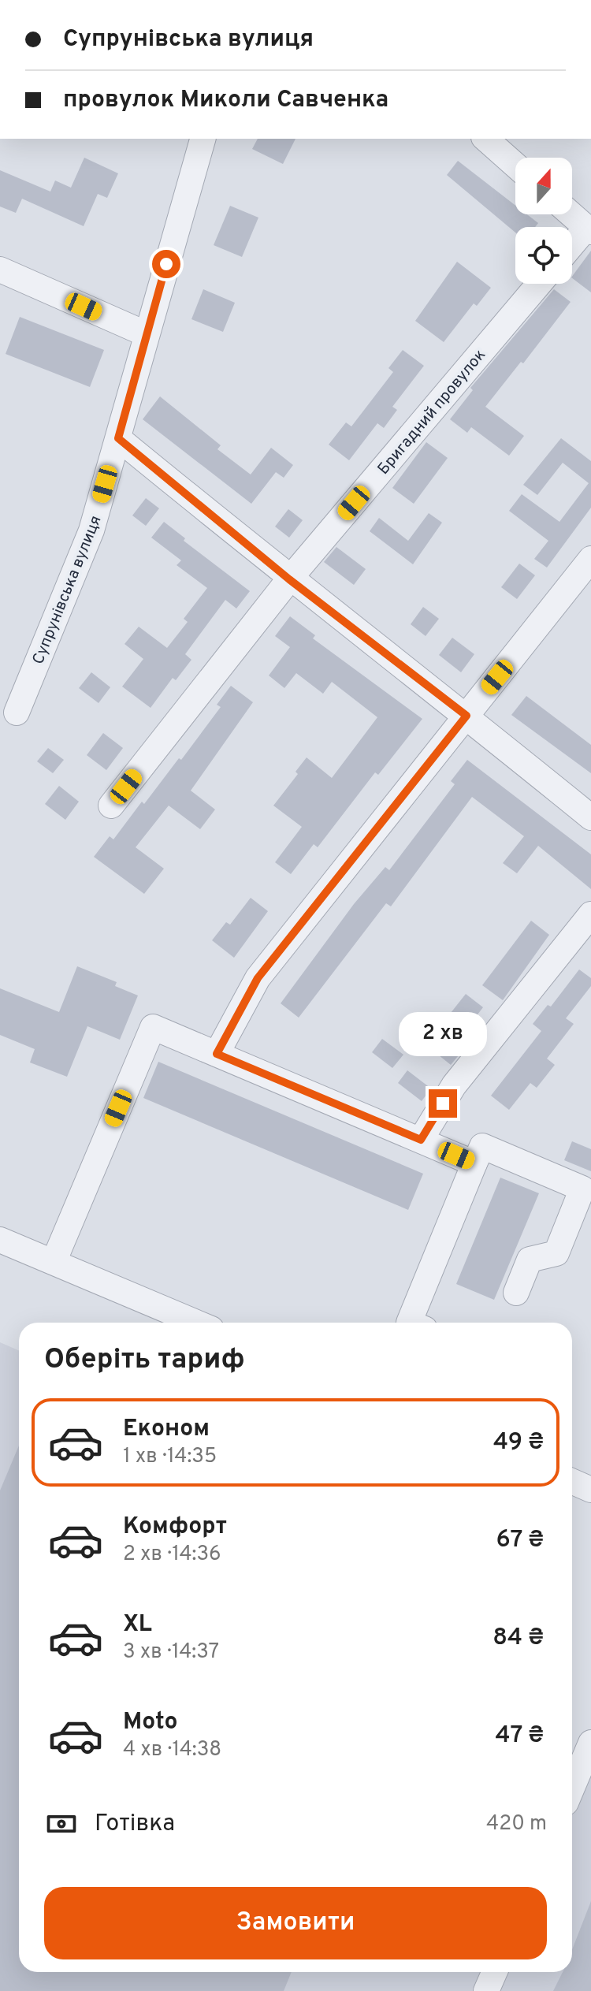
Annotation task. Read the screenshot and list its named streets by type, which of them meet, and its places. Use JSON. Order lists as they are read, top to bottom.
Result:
{
  "streets": {
    "street": ["Бригадний провулок", "Супрунівська вулиця"]
  },
  "north": "top",
  "page": {
    "banner": ["Супрунівська вулиця", "провулок Миколи Савченка"],
    "bubble": "2 хв",
    "heading": "Оберіть тариф",
    "list": [
      {
        "name": "Економ",
        "note": "1 хв · 14:35",
        "value": "49 ₴"
      },
      {
        "name": "Комфорт",
        "note": "2 хв · 14:36",
        "value": "67 ₴"
      },
      {
        "name": "XL",
        "note": "3 хв · 14:37",
        "value": "84 ₴"
      },
      {
        "name": "Moto",
        "note": "4 хв · 14:38",
        "value": "47 ₴"
      }
    ],
    "pay": ["Готівка", "420 m"],
    "buttons": "Замовити"
  }
}
